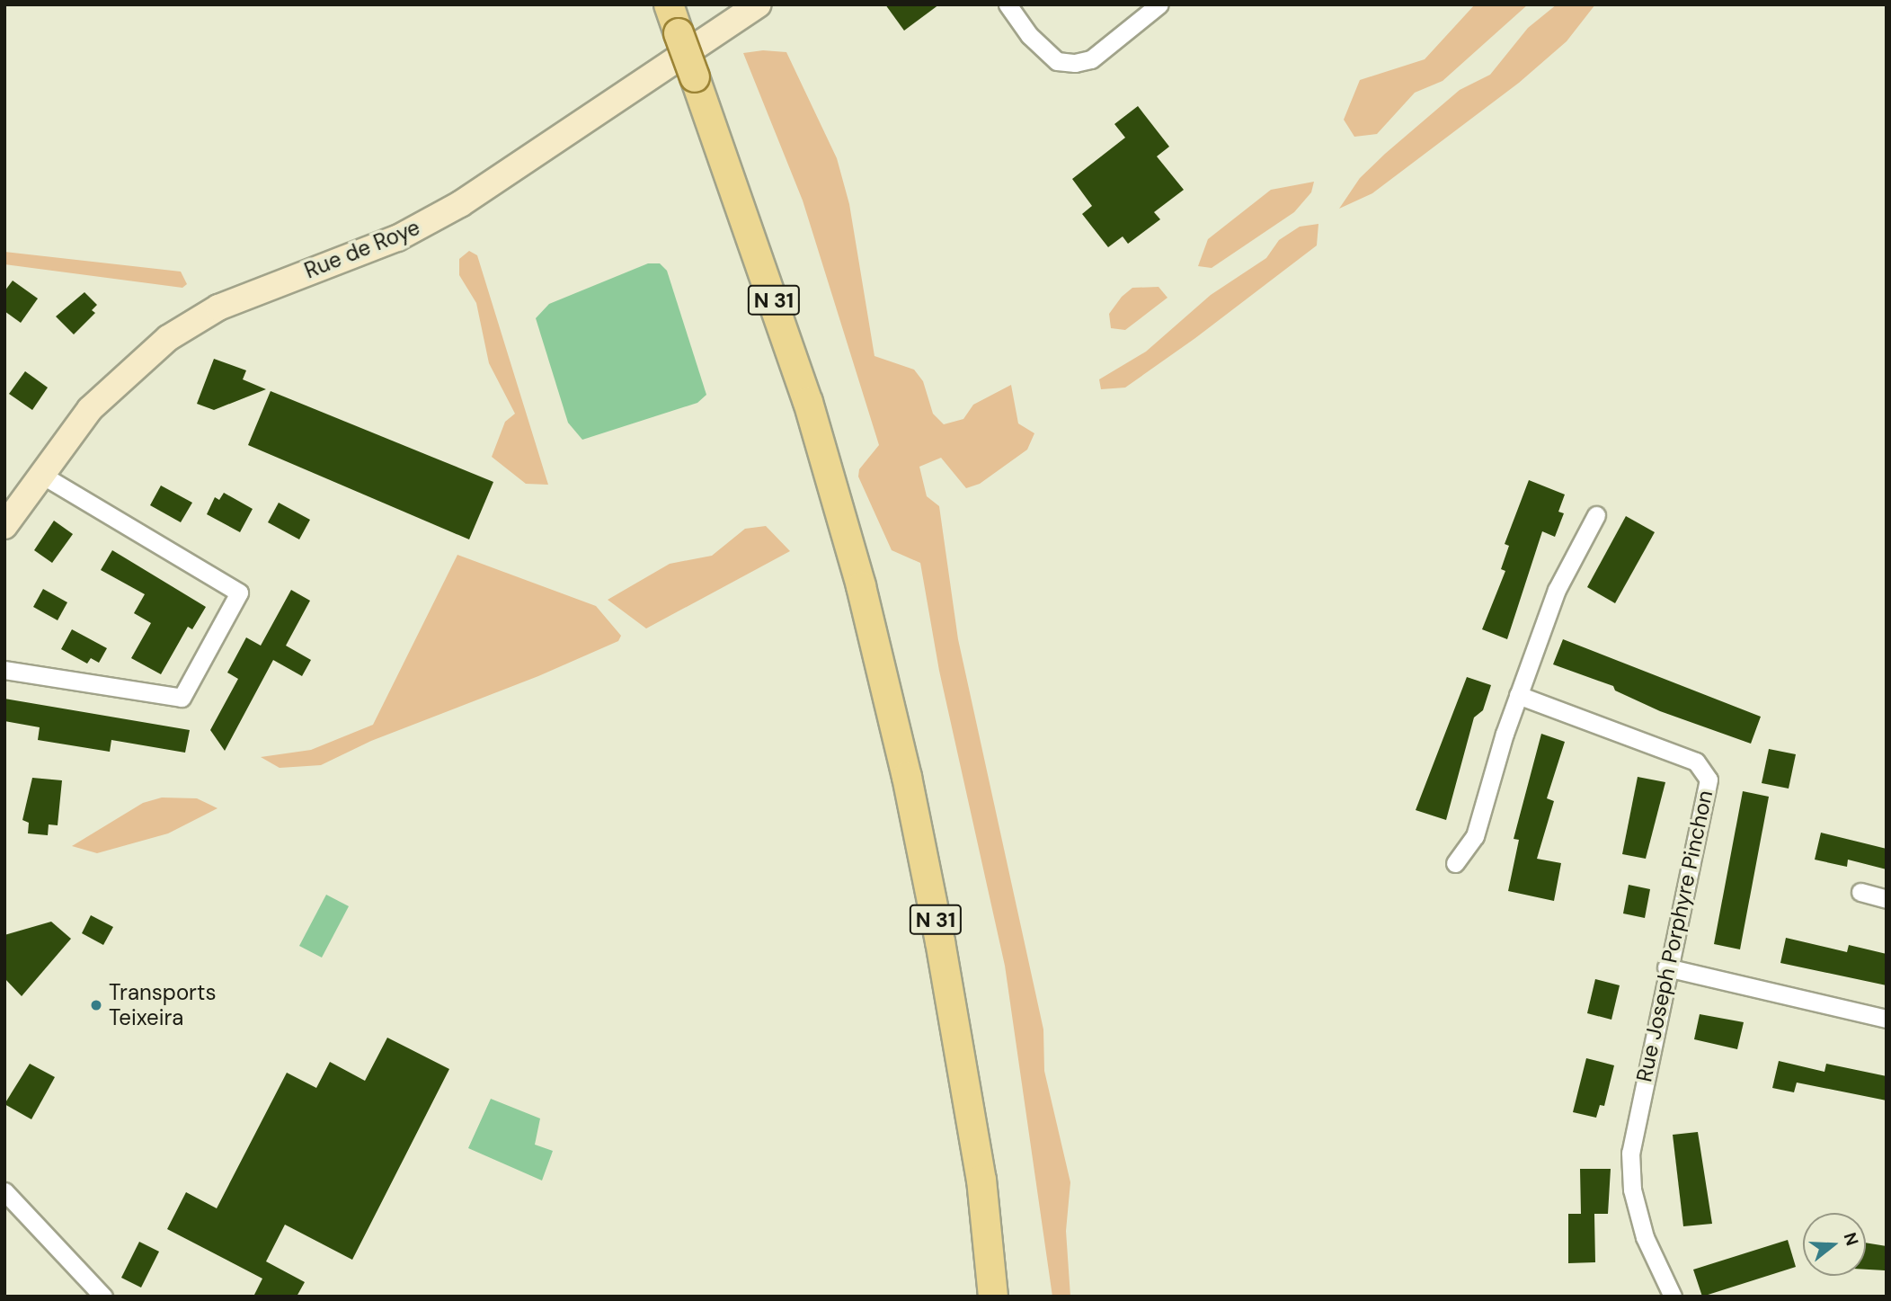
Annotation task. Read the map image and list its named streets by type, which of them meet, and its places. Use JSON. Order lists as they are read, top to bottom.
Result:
{
  "streets": {
    "main road": ["Rue de Roye", "N 31"],
    "street": ["Rue Joseph Porphyre Pinchon"]
  },
  "places": ["Transports Teixeira"],
  "north": "right"
}
